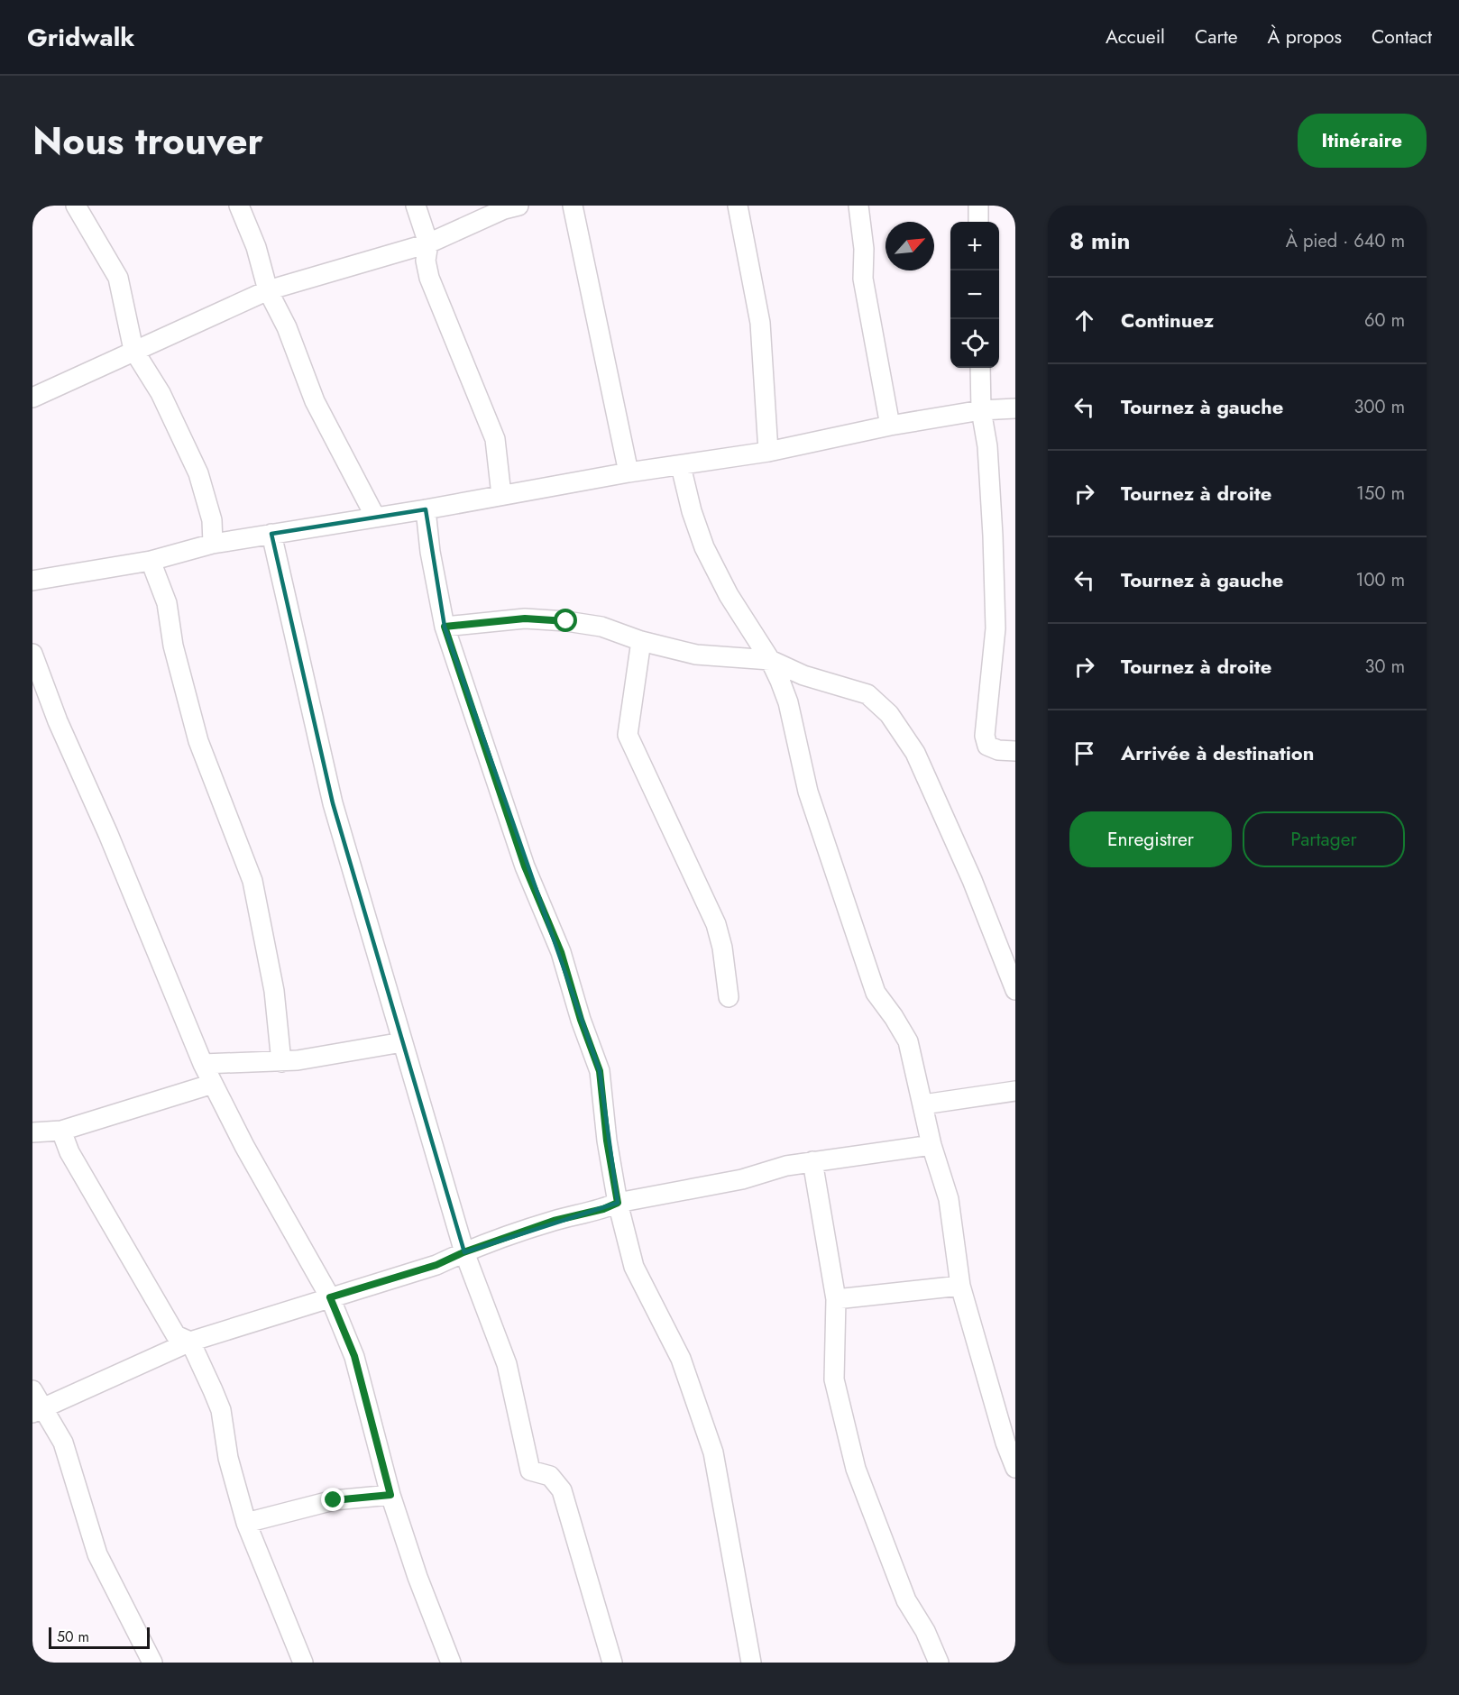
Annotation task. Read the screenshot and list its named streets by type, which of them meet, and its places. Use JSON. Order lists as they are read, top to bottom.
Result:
{
  "scale_bar": "50 m",
  "north": "top right",
  "page": {
    "header": "Gridwalk",
    "nav": [
      "Accueil",
      "Carte",
      "À propos",
      "Contact"
    ],
    "title": "Nous trouver",
    "buttons": [
      "Itinéraire",
      ["Enregistrer", "Partager"]
    ],
    "heading": ["8 min", "À pied · 640 m"],
    "map_buttons": ["+", "−"],
    "list": [
      ["Continuez", "60 m"],
      ["Tournez à gauche", "300 m"],
      ["Tournez à droite", "150 m"],
      ["Tournez à gauche", "100 m"],
      ["Tournez à droite", "30 m"],
      "Arrivée à destination"
    ],
    "scale": "50 m"
  }
}
